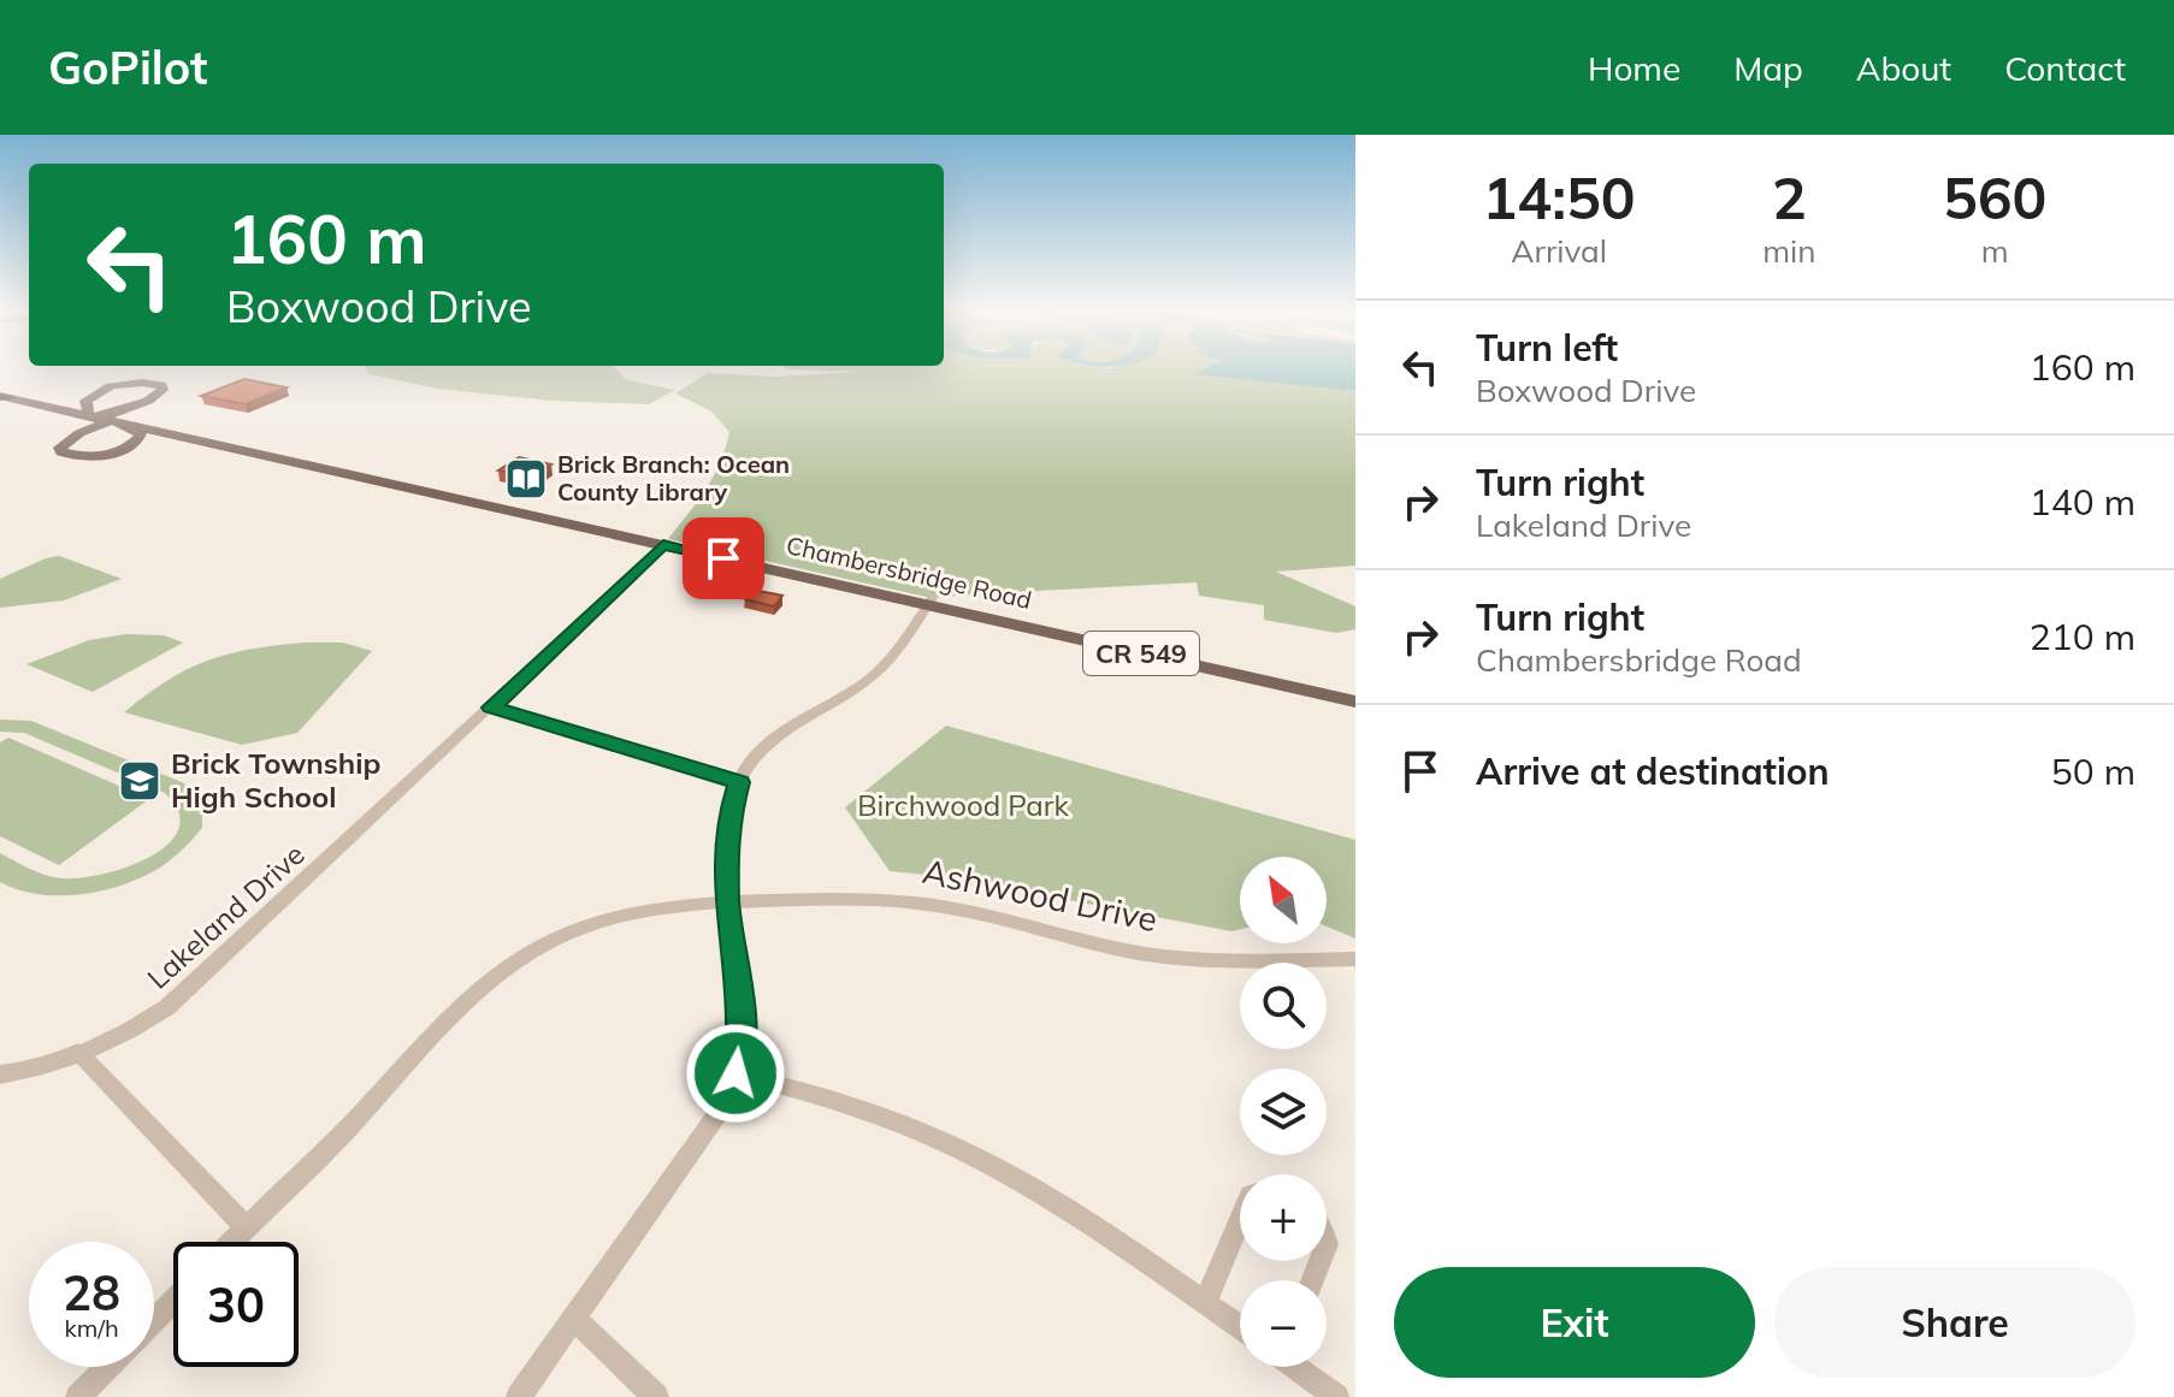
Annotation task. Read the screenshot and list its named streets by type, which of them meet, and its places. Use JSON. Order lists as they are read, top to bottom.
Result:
{
  "streets": {
    "main road": ["Chambersbridge Road", "CR 549"],
    "street": ["Ashwood Drive", "Lakeland Drive"]
  },
  "crossings": [
    ["Chambersbridge Road", "Lakeland Drive"]
  ],
  "parks": ["Birchwood Park"],
  "places": {
    "library": ["Brick Branch: Ocean County Library"],
    "school or university": ["Brick Township High School"]
  },
  "north": "top left",
  "page": {
    "header": "GoPilot",
    "nav": [
      "Home",
      "Map",
      "About",
      "Contact"
    ],
    "eta": [
      "14:50",
      "Arrival",
      "2",
      "min",
      "560",
      "m"
    ],
    "turn": ["160 m", "Boxwood Drive"],
    "list": [
      {
        "name": "Turn left",
        "note": "Boxwood Drive",
        "value": "160 m"
      },
      {
        "name": "Turn right",
        "note": "Lakeland Drive",
        "value": "140 m"
      },
      {
        "name": "Turn right",
        "note": "Chambersbridge Road",
        "value": "210 m"
      },
      {
        "name": "Arrive at destination",
        "value": "50 m"
      }
    ],
    "map_buttons": ["+", "−"],
    "speed": "28 km/h",
    "limit": "30",
    "buttons": ["Exit", "Share"]
  }
}
